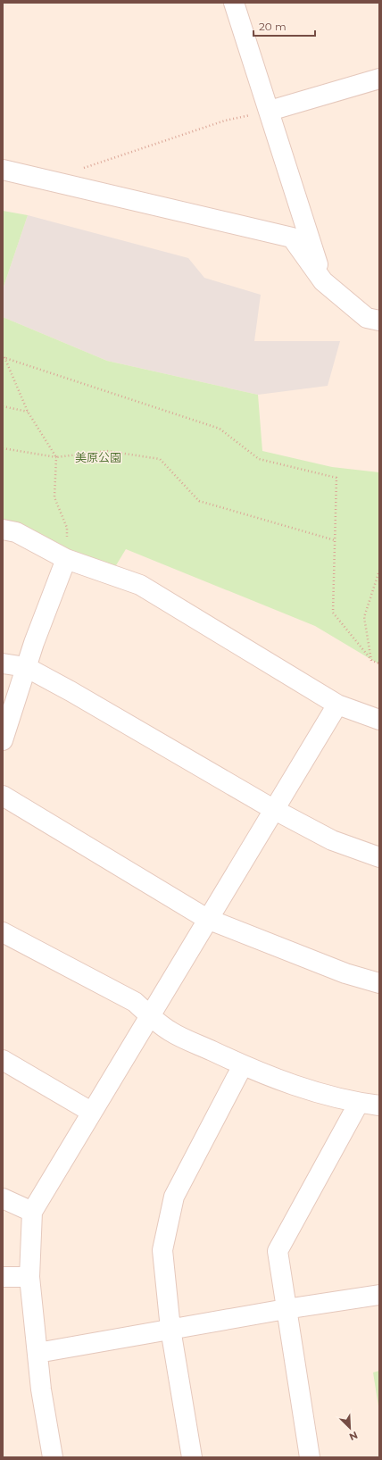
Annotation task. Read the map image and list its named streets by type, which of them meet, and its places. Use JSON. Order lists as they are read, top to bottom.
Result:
{
  "parks": ["美原公園"],
  "scale_bar": "20 m",
  "north": "bottom right"
}
